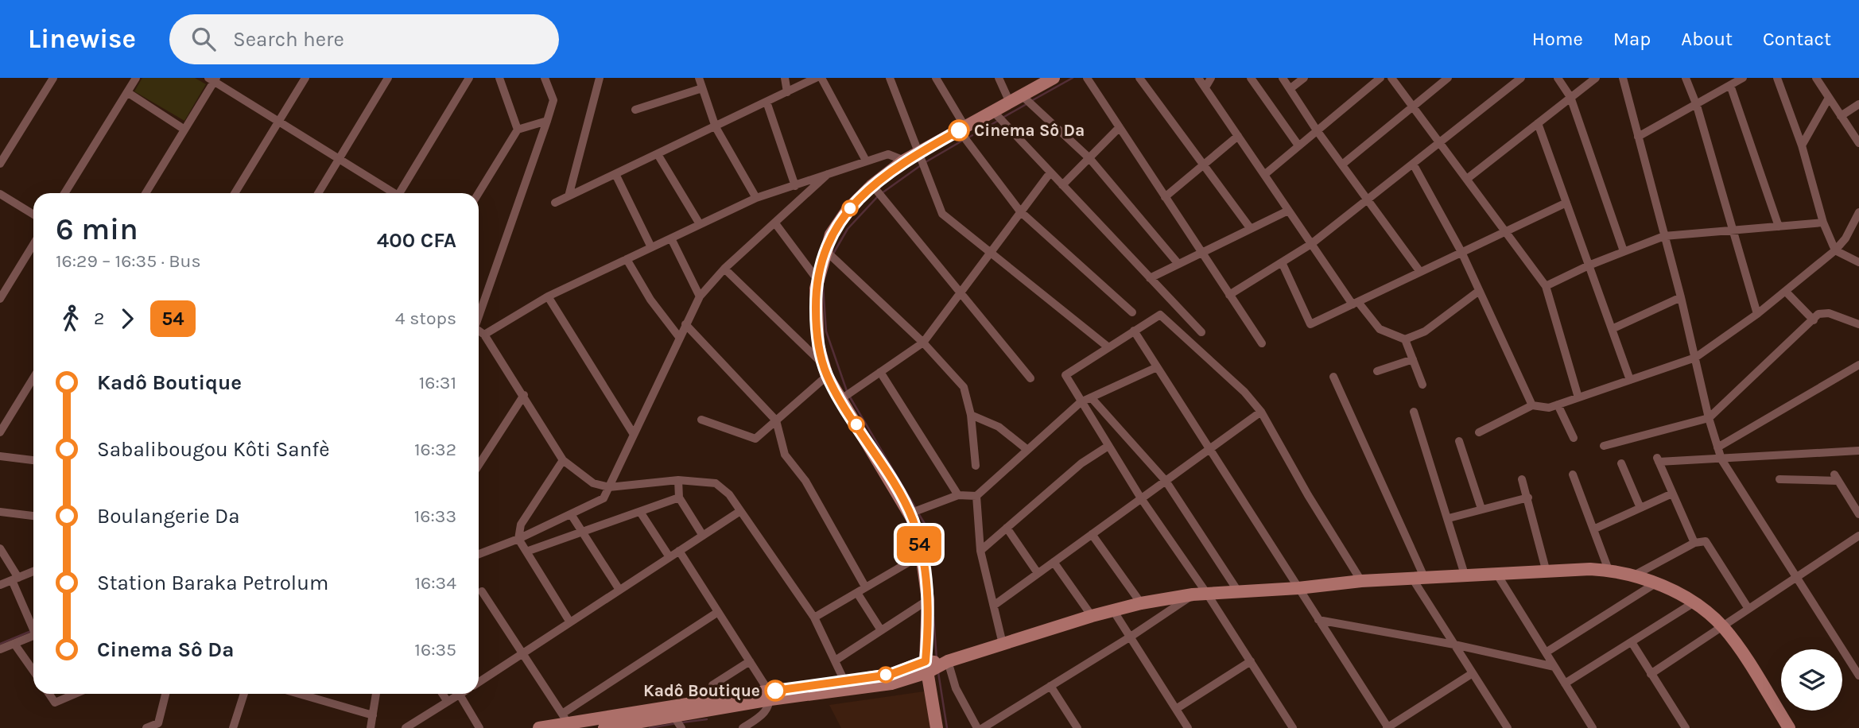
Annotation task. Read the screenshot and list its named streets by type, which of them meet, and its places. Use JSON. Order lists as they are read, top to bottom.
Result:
{
  "places": ["Cinema Sô Da", "Kadô Boutique"],
  "lines": ["bus line 54"],
  "page": {
    "header": "Linewise",
    "search": "Search here",
    "nav": [
      "Home",
      "Map",
      "About",
      "Contact"
    ],
    "on_map": "54",
    "heading": ["6 min", "16:29 – 16:35 · Bus", "400 CFA"],
    "legs": ["2", "54", "4 stops"],
    "list": [
      {
        "name": "Kadô Boutique",
        "value": "16:31"
      },
      {
        "name": "Sabalibougou Kôti Sanfè",
        "value": "16:32"
      },
      {
        "name": "Boulangerie Da",
        "value": "16:33"
      },
      {
        "name": "Station Baraka Petrolum",
        "value": "16:34"
      },
      {
        "name": "Cinema Sô Da",
        "value": "16:35"
      }
    ]
  }
}
